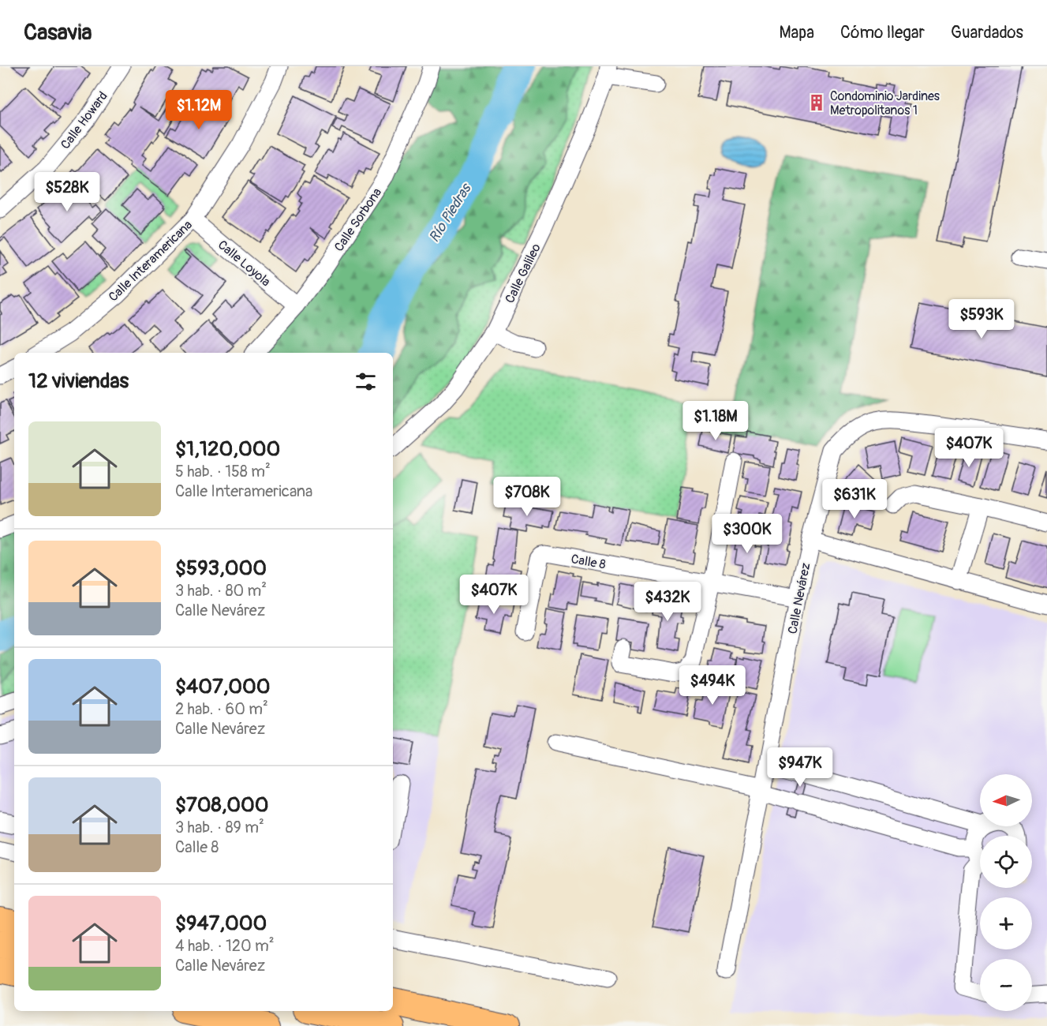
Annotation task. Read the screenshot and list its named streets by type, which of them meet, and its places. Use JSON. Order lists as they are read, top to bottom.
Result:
{
  "streets": {
    "street": [
      "Calle Howard",
      "Calle Sorbona",
      "Calle Interamericana",
      "Calle Loyola",
      "Calle Galileo",
      "Calle 8",
      "Calle Nevárez"
    ]
  },
  "crossings": [
    ["Calle Sorbona", "Calle Loyola"],
    ["Calle Interamericana", "Calle Loyola"],
    ["Calle 8", "Calle Nevárez"]
  ],
  "water": ["Río Piedras"],
  "places": {
    "building": ["Condominio Jardines Metropolitanos 1"]
  },
  "north": "left",
  "page": {
    "header": "Casavia",
    "nav": ["Mapa", "Cómo llegar", "Guardados"],
    "price": [
      "$1.12M",
      "$528K",
      "$593K",
      "$1.18M",
      "$407K",
      "$708K",
      "$631K",
      "$300K",
      "$407K",
      "$432K",
      "$494K",
      "$947K"
    ],
    "heading": "12 viviendas",
    "list": [
      {
        "name": "$1,120,000",
        "note": "5 hab. · 158 m² · Calle Interamericana"
      },
      {
        "name": "$593,000",
        "note": "3 hab. · 80 m² · Calle Nevárez"
      },
      {
        "name": "$407,000",
        "note": "2 hab. · 60 m² · Calle Nevárez"
      },
      {
        "name": "$708,000",
        "note": "3 hab. · 89 m² · Calle 8"
      },
      {
        "name": "$947,000",
        "note": "4 hab. · 120 m² · Calle Nevárez"
      }
    ],
    "map_buttons": ["+", "−"]
  }
}
